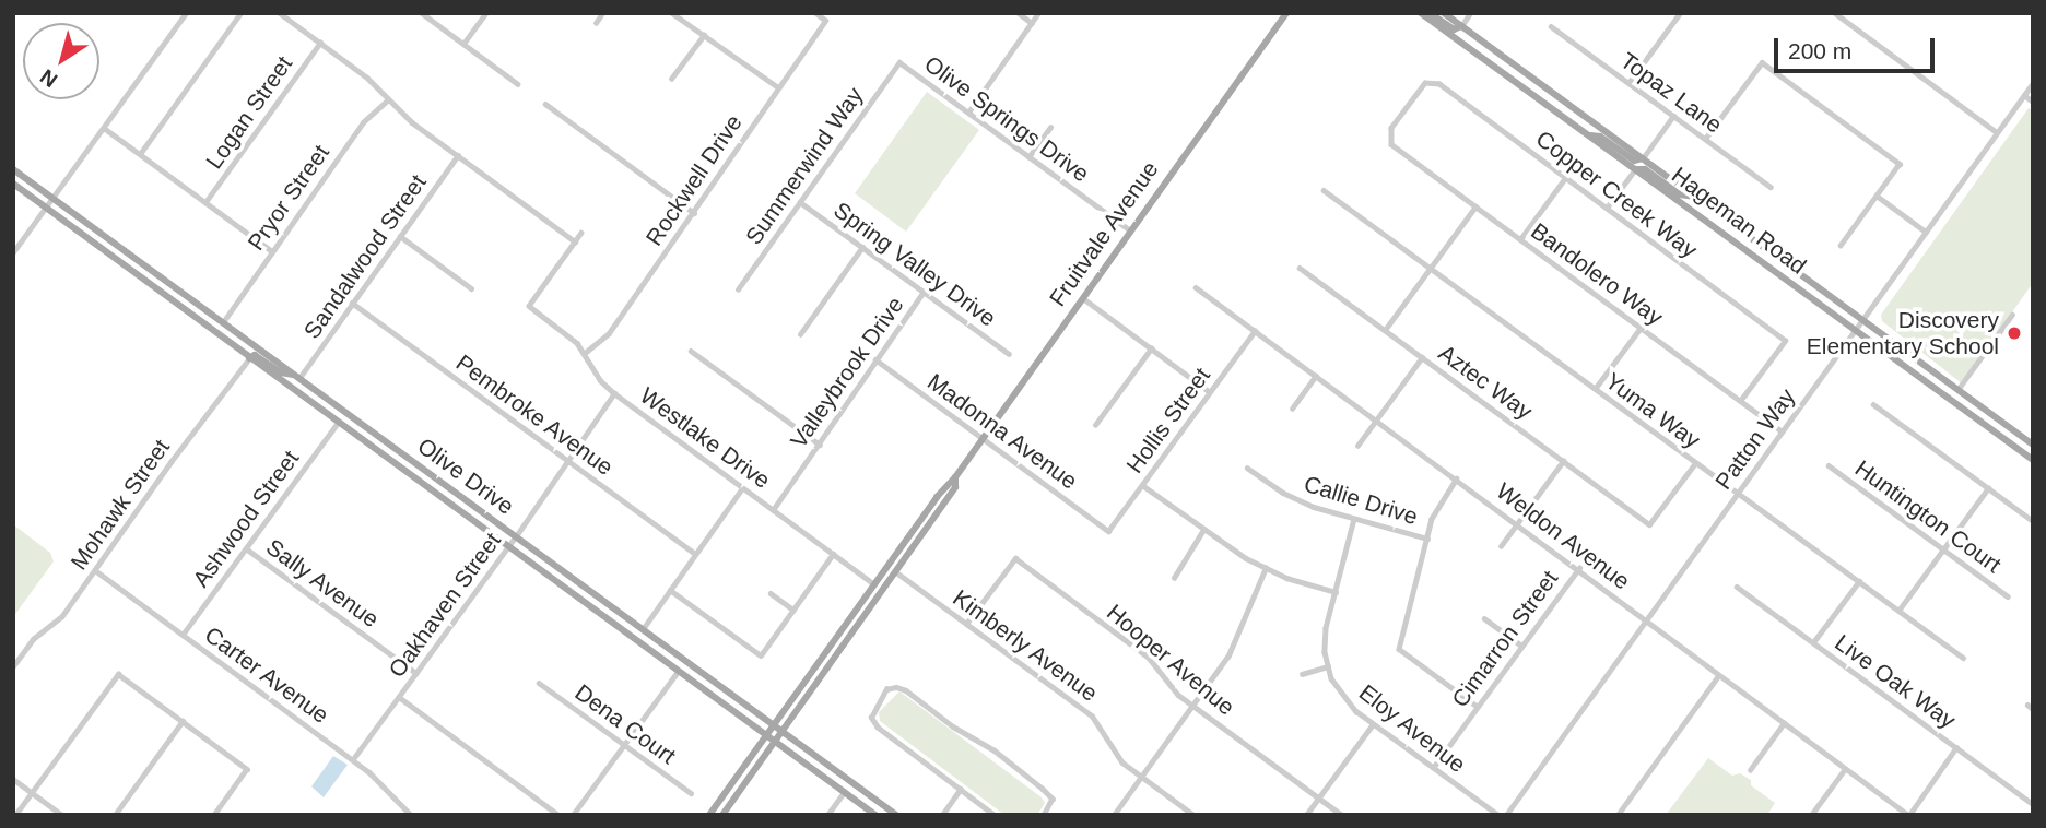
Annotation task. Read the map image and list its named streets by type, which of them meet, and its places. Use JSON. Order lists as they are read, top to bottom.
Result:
{
  "streets": {
    "main road": ["Hageman Road", "Fruitvale Avenue", "Olive Drive"],
    "street": [
      "Topaz Lane",
      "Logan Street",
      "Olive Springs Drive",
      "Summerwind Way",
      "Rockwell Drive",
      "Copper Creek Way",
      "Pryor Street",
      "Sandalwood Street",
      "Spring Valley Drive",
      "Bandolero Way",
      "Valleybrook Drive",
      "Aztec Way",
      "Yuma Way",
      "Pembroke Avenue",
      "Hollis Street",
      "Madonna Avenue",
      "Westlake Drive",
      "Patton Way",
      "Callie Drive",
      "Mohawk Street",
      "Huntington Court",
      "Ashwood Street",
      "Weldon Avenue",
      "Sally Avenue",
      "Oakhaven Street",
      "Cimarron Street",
      "Kimberly Avenue",
      "Hooper Avenue",
      "Carter Avenue",
      "Live Oak Way",
      "Dena Court",
      "Eloy Avenue"
    ]
  },
  "crossings": [
    ["Olive Springs Drive", "Summerwind Way"],
    ["Olive Springs Drive", "Fruitvale Avenue"],
    ["Summerwind Way", "Spring Valley Drive"],
    ["Rockwell Drive", "Westlake Drive"],
    ["Copper Creek Way", "Bandolero Way"],
    ["Pryor Street", "Olive Drive"],
    ["Hageman Road", "Patton Way"],
    ["Fruitvale Avenue", "Madonna Avenue"],
    ["Fruitvale Avenue", "Westlake Drive"],
    ["Fruitvale Avenue", "Olive Drive"],
    ["Fruitvale Avenue", "Kimberly Avenue"],
    ["Sandalwood Street", "Pembroke Avenue"],
    ["Sandalwood Street", "Olive Drive"],
    ["Spring Valley Drive", "Valleybrook Drive"],
    ["Bandolero Way", "Patton Way"],
    ["Valleybrook Drive", "Madonna Avenue"],
    ["Valleybrook Drive", "Westlake Drive"],
    ["Aztec Way", "Yuma Way"],
    ["Yuma Way", "Patton Way"],
    ["Pembroke Avenue", "Oakhaven Street"],
    ["Hollis Street", "Madonna Avenue"],
    ["Hollis Street", "Weldon Avenue"],
    ["Westlake Drive", "Oakhaven Street"],
    ["Patton Way", "Weldon Avenue"],
    ["Olive Drive", "Mohawk Street"],
    ["Olive Drive", "Ashwood Street"],
    ["Olive Drive", "Oakhaven Street"],
    ["Callie Drive", "Eloy Avenue"],
    ["Mohawk Street", "Carter Avenue"],
    ["Ashwood Street", "Sally Avenue"],
    ["Ashwood Street", "Carter Avenue"],
    ["Weldon Avenue", "Cimarron Street"],
    ["Sally Avenue", "Oakhaven Street"],
    ["Oakhaven Street", "Carter Avenue"],
    ["Cimarron Street", "Eloy Avenue"],
    ["Kimberly Avenue", "Hooper Avenue"]
  ],
  "places": ["Discovery Elementary School"],
  "scale_bar": "200 m",
  "north": "bottom left"
}
